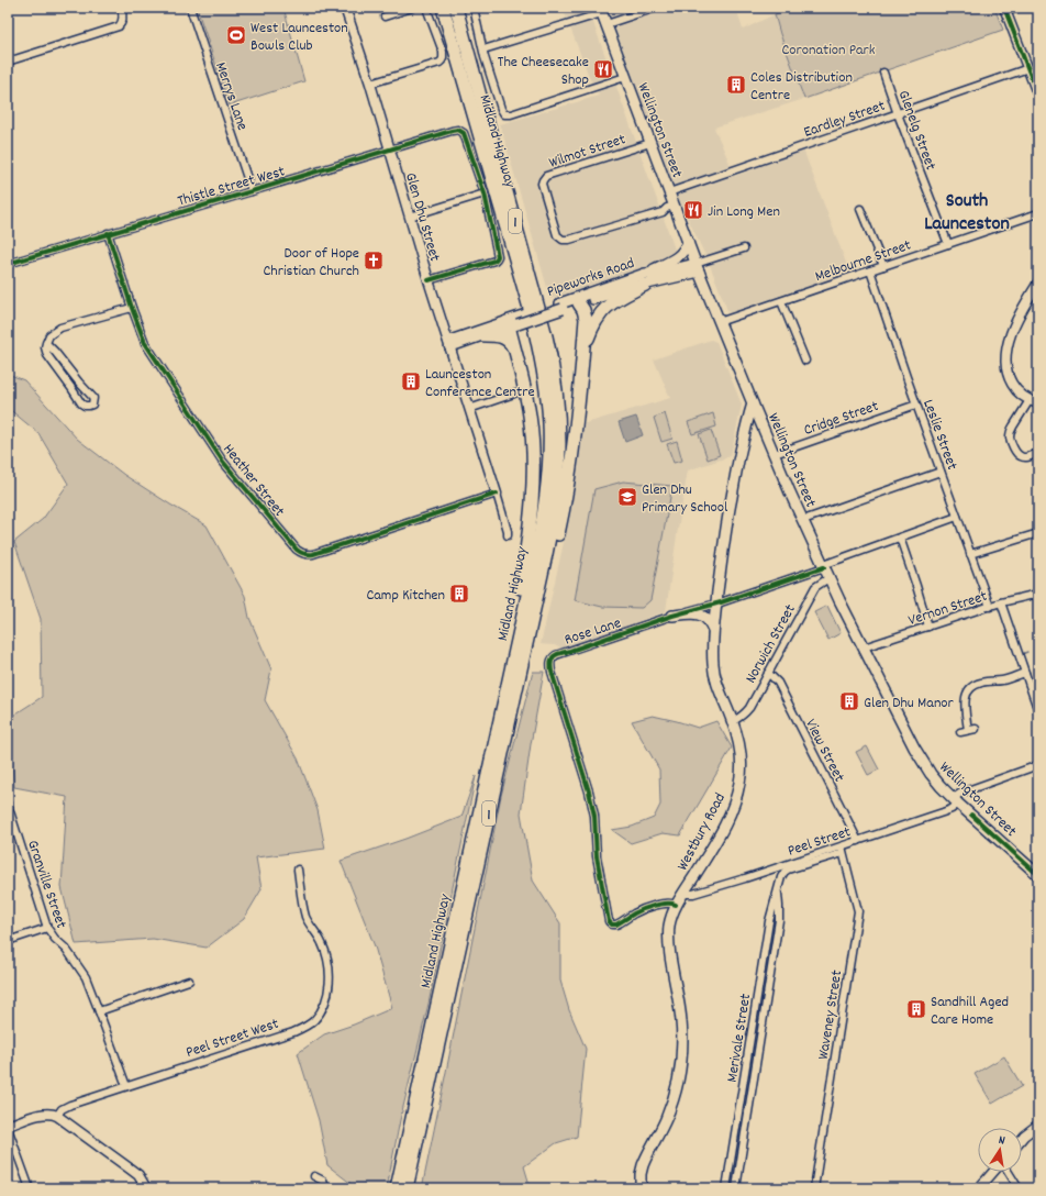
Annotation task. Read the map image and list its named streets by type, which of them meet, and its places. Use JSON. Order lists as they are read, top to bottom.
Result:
{
  "streets": {
    "highway": ["Midland Highway", "1"],
    "main road": ["Wellington Street", "Pipeworks Road", "Westbury Road"],
    "street": [
      "Merrys Lane",
      "Eardley Street",
      "Glenelg Street",
      "Wilmot Street",
      "Thistle Street West",
      "Glen Dhu Street",
      "Melbourne Street",
      "Cridge Street",
      "Leslie Street",
      "Heather Street",
      "Vernon Street",
      "Rose Lane",
      "Norwich Street",
      "View Street",
      "Peel Street",
      "Granville Street",
      "Waveney Street",
      "Peel Street West",
      "Merivale Street"
    ]
  },
  "crossings": [
    ["Merrys Lane", "Thistle Street West"],
    ["Eardley Street", "Wellington Street"],
    ["Eardley Street", "Glenelg Street"],
    ["Wellington Street", "Wilmot Street"],
    ["Wellington Street", "Melbourne Street"],
    ["Wellington Street", "Pipeworks Road"],
    ["Wellington Street", "Cridge Street"],
    ["Wellington Street", "Vernon Street"],
    ["Wellington Street", "Rose Lane"],
    ["Wellington Street", "Norwich Street"],
    ["Wellington Street", "Westbury Road"],
    ["Wellington Street", "Peel Street"],
    ["Glenelg Street", "Melbourne Street"],
    ["Thistle Street West", "Glen Dhu Street"],
    ["Thistle Street West", "Heather Street"],
    ["Glen Dhu Street", "Pipeworks Road"],
    ["Glen Dhu Street", "Heather Street"],
    ["Melbourne Street", "Leslie Street"],
    ["Cridge Street", "Leslie Street"],
    ["Leslie Street", "Vernon Street"],
    ["Leslie Street", "Rose Lane"],
    ["Rose Lane", "Westbury Road"],
    ["Norwich Street", "View Street"],
    ["Norwich Street", "Westbury Road"],
    ["View Street", "Peel Street"],
    ["Westbury Road", "Peel Street"],
    ["Peel Street", "Waveney Street"],
    ["Peel Street", "Merivale Street"],
    ["Granville Street", "Peel Street West"],
    ["Waveney Street", "Merivale Street"]
  ],
  "districts": ["South Launceston"],
  "parks": ["Coronation Park"],
  "places": {
    "sports": ["West Launceston Bowls Club"],
    "restaurant": ["The Cheesecake Shop", "Jin Long Men"],
    "building": [
      "Coles Distribution Centre",
      "Launceston Conference Centre",
      "Camp Kitchen",
      "Glen Dhu Manor",
      "Sandhill Aged Care Home"
    ],
    "church": ["Door of Hope Christian Church"],
    "school or university": ["Glen Dhu Primary School"]
  },
  "north": "top"
}
